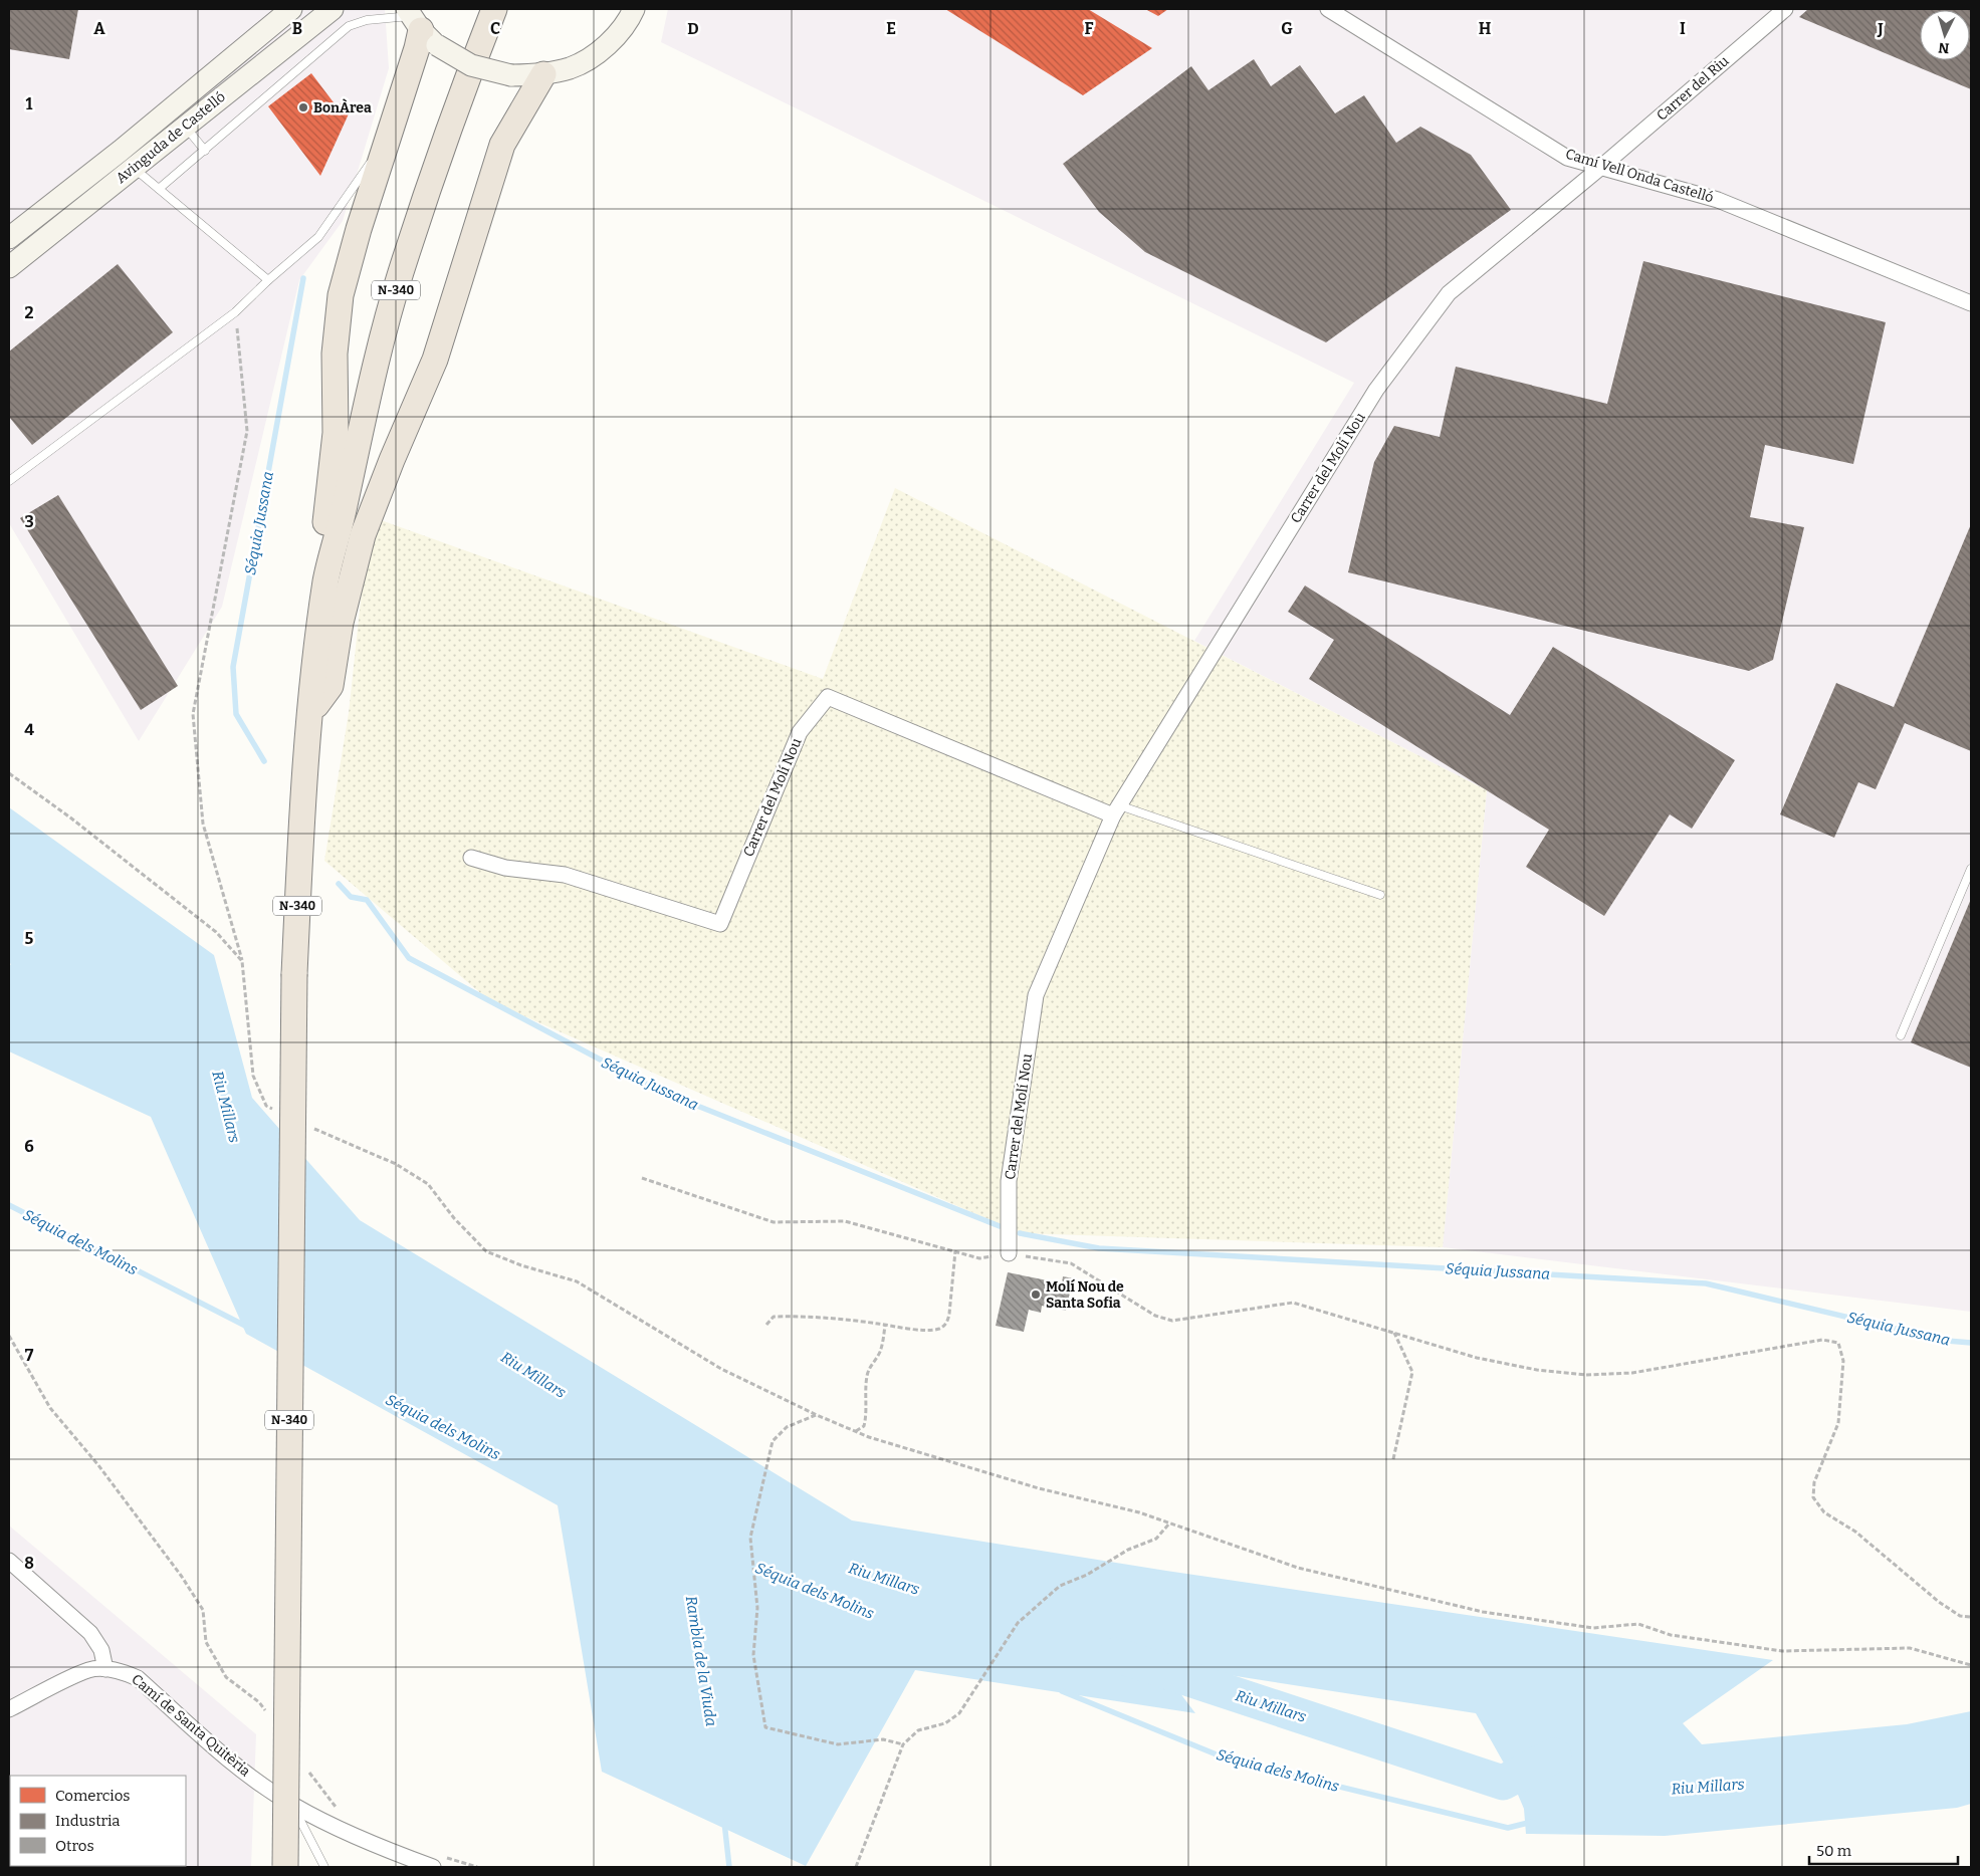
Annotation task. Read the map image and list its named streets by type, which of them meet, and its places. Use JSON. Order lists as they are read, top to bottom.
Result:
{
  "streets": {
    "highway": ["N-340"],
    "main road": ["Avinguda de Castelló"],
    "street": [
      "Carrer del Riu",
      "Camí Vell Onda Castelló",
      "Carrer del Molí Nou",
      "Camí de Santa Quitèria"
    ]
  },
  "crossings": [
    ["Carrer del Riu", "Camí Vell Onda Castelló"],
    ["Carrer del Riu", "Carrer del Molí Nou"],
    ["Camí Vell Onda Castelló", "Carrer del Molí Nou"]
  ],
  "water": [
    "Séquia Jussana",
    "Riu Millars",
    "Séquia dels Molins",
    "Rambla de la Viuda"
  ],
  "places": ["BonÀrea", "Molí Nou de Santa Sofia"],
  "legend": ["Comercios", "Industria", "Otros"],
  "scale_bar": "50 m",
  "north": "bottom",
  "grid": {
    "columns": [
      "A",
      "B",
      "C",
      "D",
      "E",
      "F",
      "G",
      "H",
      "I",
      "J"
    ],
    "rows": [
      "1",
      "2",
      "3",
      "4",
      "5",
      "6",
      "7",
      "8"
    ]
  }
}
